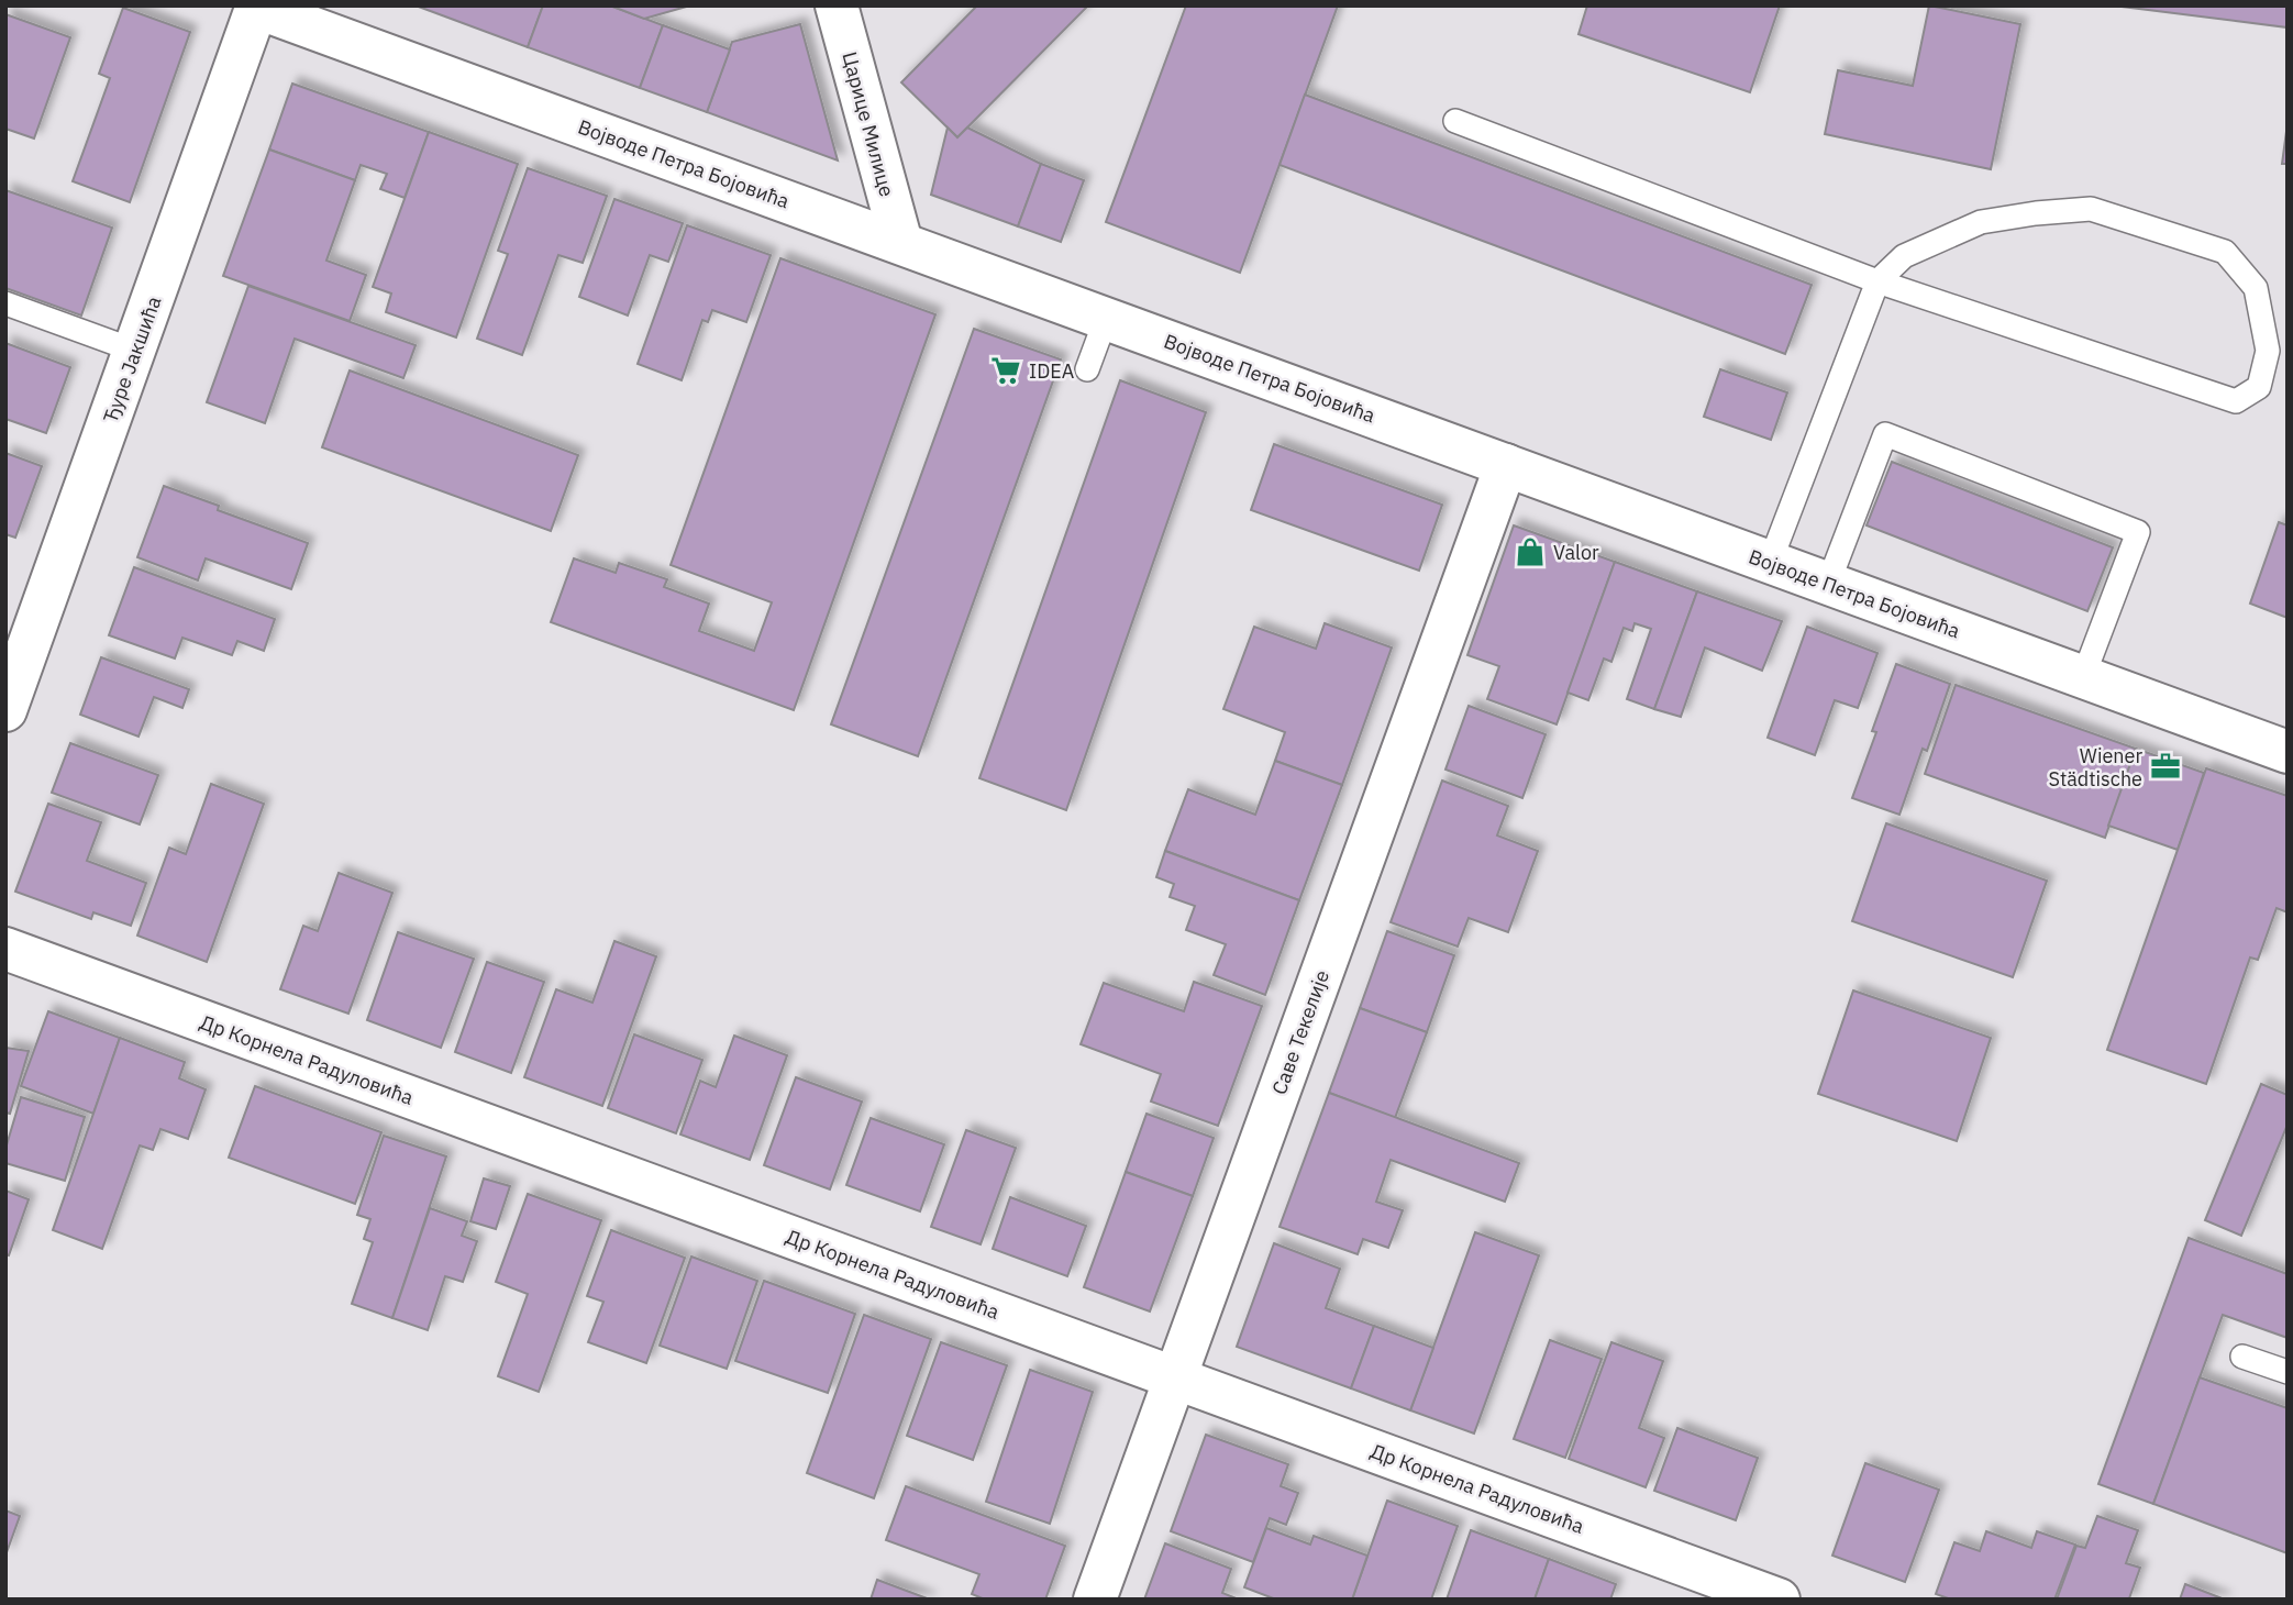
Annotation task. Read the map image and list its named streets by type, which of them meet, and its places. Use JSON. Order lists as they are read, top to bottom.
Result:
{
  "streets": {
    "street": [
      "Царице Милице",
      "Војводе Петра Бојовића",
      "Ђуре Јакшића",
      "Саве Текелије",
      "Др Корнела Радуловића"
    ]
  },
  "crossings": [
    ["Царице Милице", "Војводе Петра Бојовића"],
    ["Војводе Петра Бојовића", "Ђуре Јакшића"],
    ["Војводе Петра Бојовића", "Саве Текелије"],
    ["Саве Текелије", "Др Корнела Радуловића"]
  ],
  "places": {
    "supermarket": ["IDEA"],
    "shop": ["Valor"],
    "office": ["Wiener Städtische"]
  }
}
